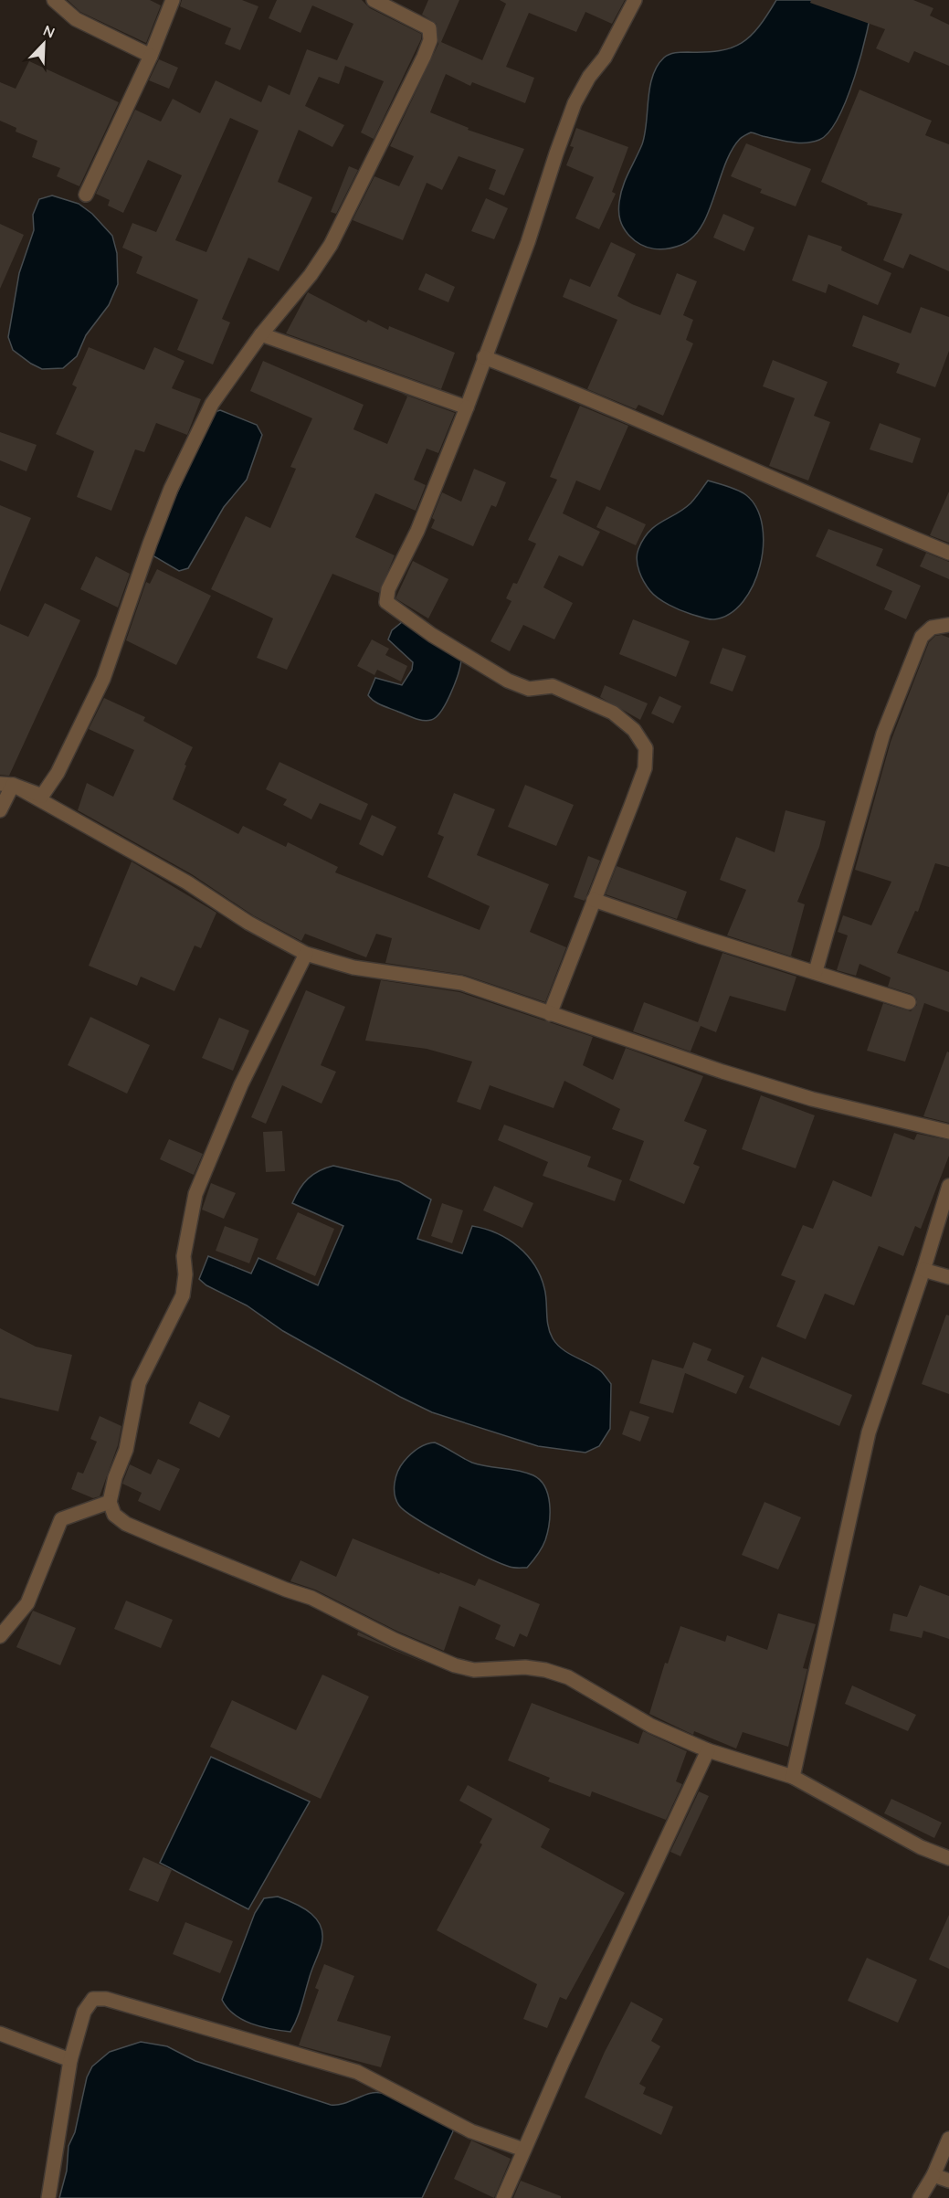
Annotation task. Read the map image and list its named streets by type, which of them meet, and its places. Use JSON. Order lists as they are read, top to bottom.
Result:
{
  "north": "top right"
}
